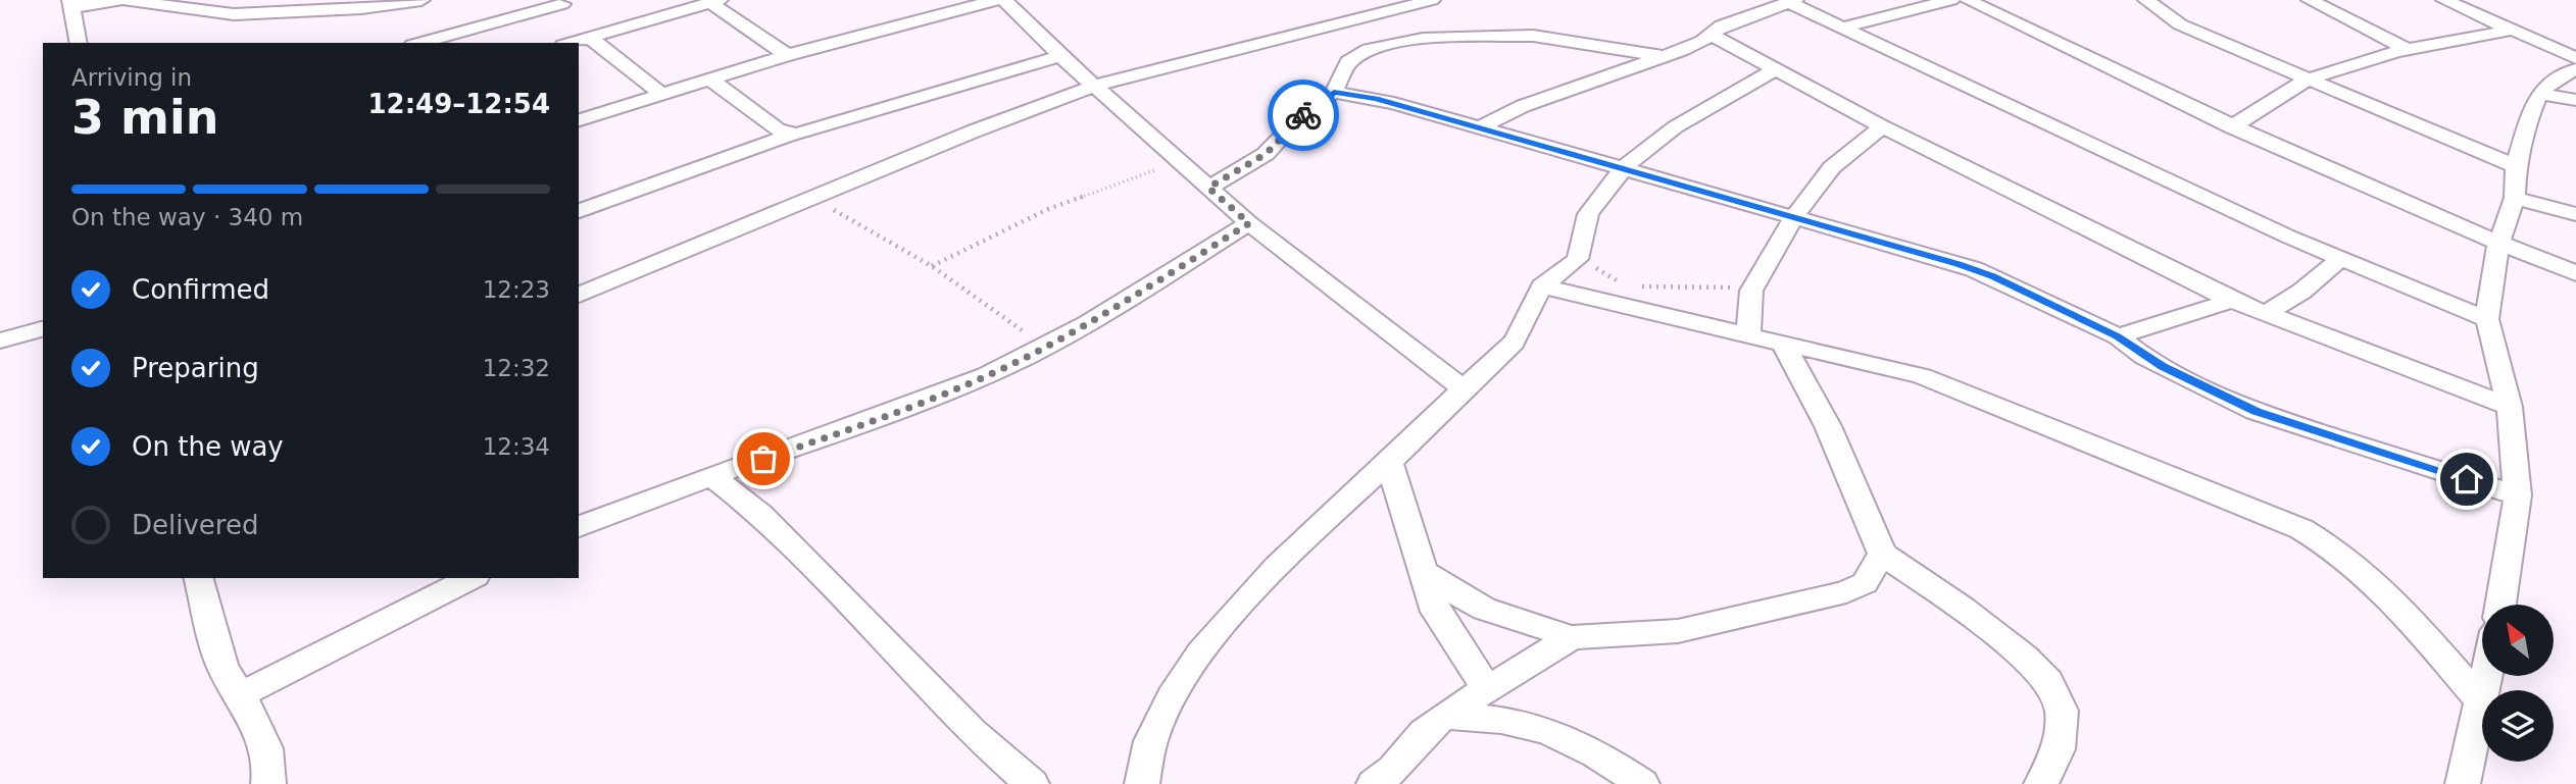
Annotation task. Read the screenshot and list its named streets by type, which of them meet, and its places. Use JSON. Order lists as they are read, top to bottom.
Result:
{
  "north": "top left",
  "page": {
    "heading": ["3 min", "Arriving in", "12:49–12:54"],
    "bar": "On the way · 340 m",
    "list": [
      ["Confirmed", "12:23"],
      ["Preparing", "12:32"],
      ["On the way", "12:34"],
      "Delivered"
    ]
  }
}
